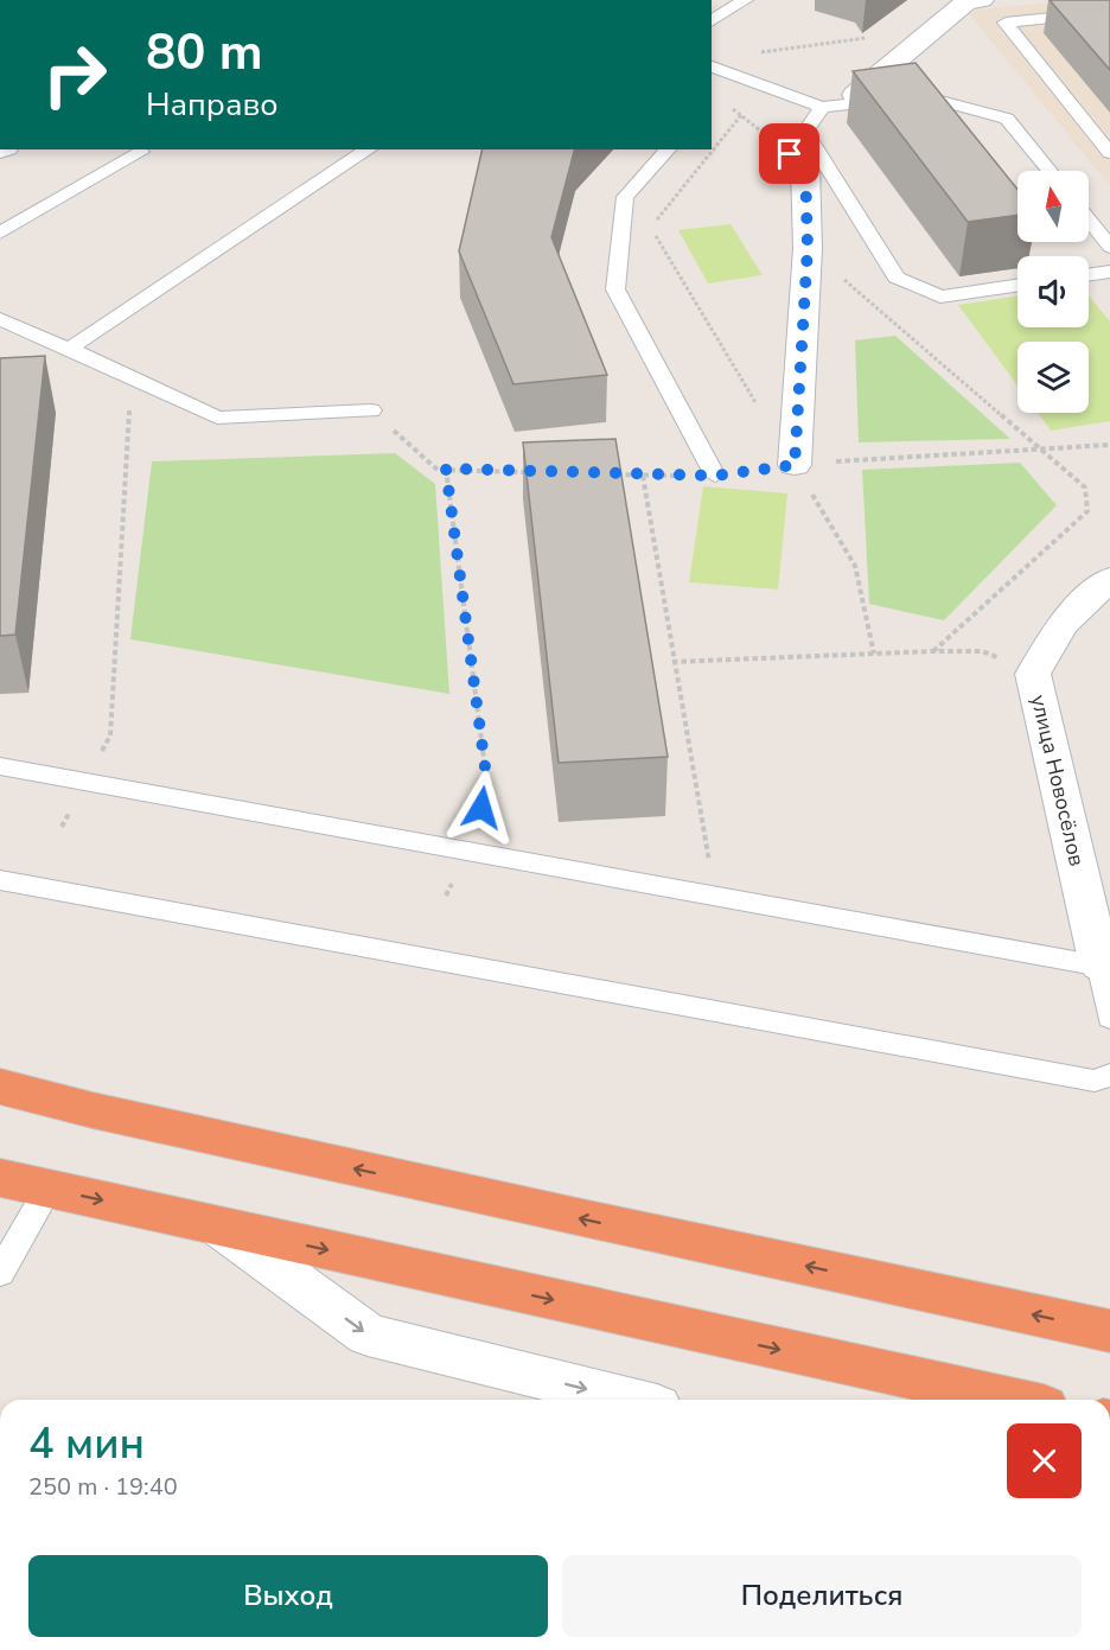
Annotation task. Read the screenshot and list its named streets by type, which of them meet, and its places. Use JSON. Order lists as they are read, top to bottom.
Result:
{
  "streets": {
    "street": ["улица Новосёлов"]
  },
  "north": "top",
  "page": {
    "turn": ["80 m", "Направо"],
    "heading": ["4 мин", "250 m · 19:40"],
    "buttons": ["Выход", "Поделиться"]
  }
}
